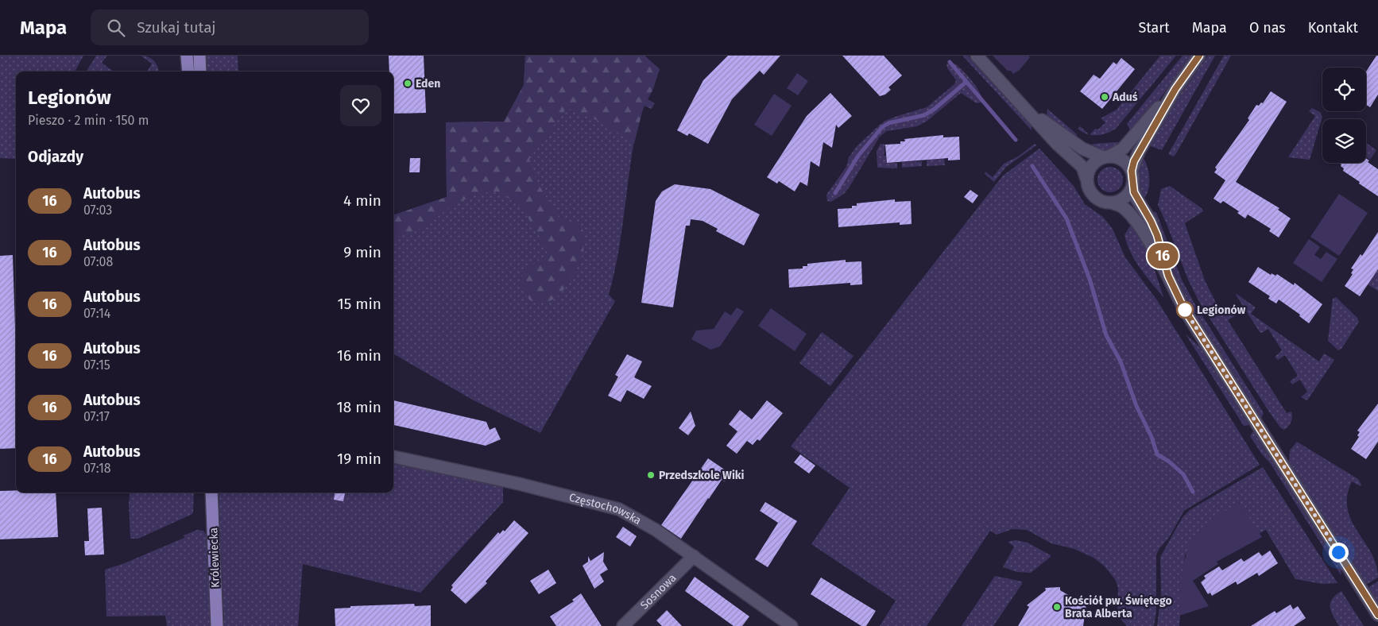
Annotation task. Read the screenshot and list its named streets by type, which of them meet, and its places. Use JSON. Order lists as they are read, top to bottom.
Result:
{
  "streets": {
    "main road": ["Królewiecka"],
    "street": ["Częstochowska", "Sosnowa"]
  },
  "crossings": [
    ["Częstochowska", "Sosnowa"]
  ],
  "places": [
    "Eden",
    "Aduś",
    "Legionów",
    "Przedszkole Wiki",
    "Kościół pw. Świętego Brata Alberta"
  ],
  "lines": ["bus line 16"],
  "page": {
    "header": "Mapa",
    "search": "Szukaj tutaj",
    "nav": [
      "Start",
      "Mapa",
      "O nas",
      "Kontakt"
    ],
    "on_map": "16",
    "heading": [
      ["Legionów", "Pieszo · 2 min · 150 m"],
      "Odjazdy"
    ],
    "list": [
      {
        "mark": "16",
        "name": "Autobus",
        "note": "07:03",
        "value": "4 min"
      },
      {
        "mark": "16",
        "name": "Autobus",
        "note": "07:08",
        "value": "9 min"
      },
      {
        "mark": "16",
        "name": "Autobus",
        "note": "07:14",
        "value": "15 min"
      },
      {
        "mark": "16",
        "name": "Autobus",
        "note": "07:15",
        "value": "16 min"
      },
      {
        "mark": "16",
        "name": "Autobus",
        "note": "07:17",
        "value": "18 min"
      },
      {
        "mark": "16",
        "name": "Autobus",
        "note": "07:18",
        "value": "19 min"
      }
    ]
  }
}
